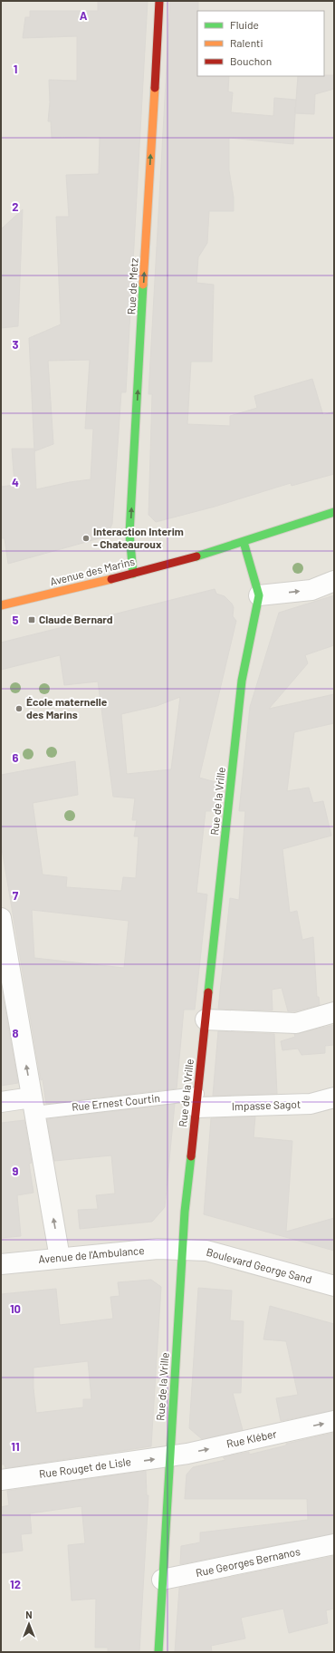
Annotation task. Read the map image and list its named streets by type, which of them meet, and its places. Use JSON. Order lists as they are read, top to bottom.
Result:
{
  "streets": {
    "street": [
      "Rue de Metz",
      "Avenue des Marins",
      "Rue de la Vrille",
      "Impasse Sagot",
      "Avenue de l'Ambulance",
      "Boulevard George Sand",
      "Rue Kléber",
      "Rue Rouget de Lisle",
      "Rue Georges Bernanos"
    ],
    "lane": ["Rue Ernest Courtin"]
  },
  "crossings": [
    ["Rue de Metz", "Avenue des Marins"],
    ["Avenue des Marins", "Rue de la Vrille"],
    ["Rue de la Vrille", "Rue Ernest Courtin"],
    ["Rue de la Vrille", "Impasse Sagot"],
    ["Rue de la Vrille", "Avenue de l'Ambulance"],
    ["Rue de la Vrille", "Boulevard George Sand"],
    ["Rue de la Vrille", "Rue Kléber"],
    ["Rue de la Vrille", "Rue Rouget de Lisle"],
    ["Rue de la Vrille", "Rue Georges Bernanos"],
    ["Rue Ernest Courtin", "Impasse Sagot"],
    ["Avenue de l'Ambulance", "Boulevard George Sand"],
    ["Rue Kléber", "Rue Rouget de Lisle"]
  ],
  "one_way": ["Rue de Metz", "Rue Kléber", "Rue Rouget de Lisle"],
  "places": {
    "other": ["Interaction Interim - Chateauroux", "École maternelle des Marins"],
    "transit": ["Claude Bernard"]
  },
  "legend": ["Fluide", "Ralenti", "Bouchon"],
  "north": "top",
  "grid": {
    "columns": ["A"],
    "rows": [
      "1",
      "2",
      "3",
      "4",
      "5",
      "6",
      "7",
      "8",
      "9",
      "10",
      "11",
      "12"
    ]
  }
}
